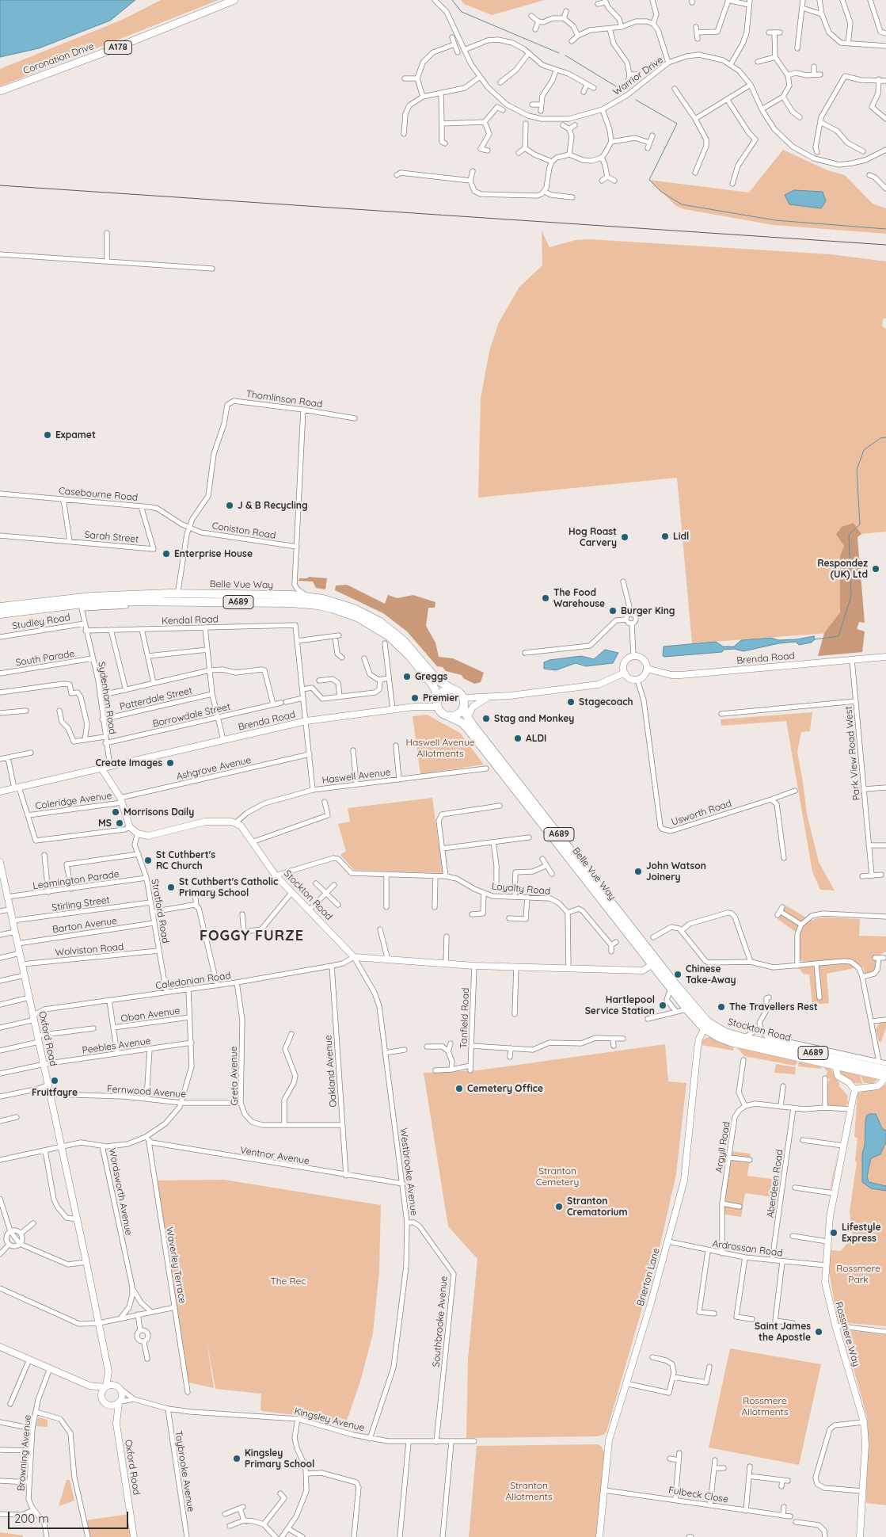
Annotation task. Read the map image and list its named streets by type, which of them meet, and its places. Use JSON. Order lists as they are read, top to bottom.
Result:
{
  "streets": {
    "highway": ["Belle Vue Way", "A689", "Stockton Road"],
    "main road": ["A178", "Coronation Drive"],
    "street": [
      "Warrior Drive",
      "Thomlinson Road",
      "Casebourne Road",
      "Coniston Road",
      "Sarah Street",
      "Kendal Road",
      "Studley Road",
      "South Parade",
      "Brenda Road",
      "Sydenham Road",
      "Patterdale Street",
      "Borrowdale Street",
      "Park View Road West",
      "Ashgrove Avenue",
      "Haswell Avenue",
      "Coleridge Avenue",
      "Usworth Road",
      "Leamington Parade",
      "Loyalty Road",
      "Stirling Street",
      "Stratford Road",
      "Barton Avenue",
      "Wolviston Road",
      "Caledonian Road",
      "Oban Avenue",
      "Tanfield Road",
      "Oxford Road",
      "Peebles Avenue",
      "Oakland Avenue",
      "Greta Avenue",
      "Fernwood Avenue",
      "Argyll Road",
      "Ventnor Avenue",
      "Westbrooke Avenue",
      "Aberdeen Road",
      "Wordsworth Avenue",
      "Ardrossan Road",
      "Waverley Terrace",
      "Brierton Lane",
      "Southbrooke Avenue",
      "Rossmere Way",
      "Kingsley Avenue",
      "Browning Avenue",
      "Taybrooke Avenue",
      "Fulbeck Close"
    ]
  },
  "crossings": [
    ["Thomlinson Road", "Casebourne Road"],
    ["Thomlinson Road", "Coniston Road"],
    ["Thomlinson Road", "Belle Vue Way"],
    ["Casebourne Road", "Coniston Road"],
    ["Casebourne Road", "Sarah Street"],
    ["Belle Vue Way", "A689"],
    ["Belle Vue Way", "Brenda Road"],
    ["Belle Vue Way", "Stockton Road"],
    ["A689", "Brenda Road"],
    ["A689", "Stockton Road"],
    ["Kendal Road", "Sydenham Road"],
    ["Studley Road", "Sydenham Road"],
    ["South Parade", "Sydenham Road"],
    ["Brenda Road", "Sydenham Road"],
    ["Brenda Road", "Park View Road West"],
    ["Brenda Road", "Usworth Road"],
    ["Brenda Road", "Stockton Road"],
    ["Sydenham Road", "Patterdale Street"],
    ["Sydenham Road", "Borrowdale Street"],
    ["Ashgrove Avenue", "Coleridge Avenue"],
    ["Haswell Avenue", "Stockton Road"],
    ["Leamington Parade", "Stratford Road"],
    ["Leamington Parade", "Oxford Road"],
    ["Loyalty Road", "Stockton Road"],
    ["Stockton Road", "Caledonian Road"],
    ["Stockton Road", "Westbrooke Avenue"],
    ["Stockton Road", "Brierton Lane"],
    ["Stirling Street", "Stratford Road"],
    ["Stirling Street", "Oxford Road"],
    ["Stratford Road", "Barton Avenue"],
    ["Stratford Road", "Wolviston Road"],
    ["Stratford Road", "Caledonian Road"],
    ["Barton Avenue", "Oxford Road"],
    ["Wolviston Road", "Oxford Road"],
    ["Caledonian Road", "Oxford Road"],
    ["Caledonian Road", "Oakland Avenue"],
    ["Caledonian Road", "Greta Avenue"],
    ["Caledonian Road", "Westbrooke Avenue"],
    ["Caledonian Road", "Wordsworth Avenue"],
    ["Oban Avenue", "Wordsworth Avenue"],
    ["Oxford Road", "Peebles Avenue"],
    ["Oxford Road", "Fernwood Avenue"],
    ["Oxford Road", "Kingsley Avenue"],
    ["Peebles Avenue", "Wordsworth Avenue"],
    ["Oakland Avenue", "Greta Avenue"],
    ["Oakland Avenue", "Ventnor Avenue"],
    ["Greta Avenue", "Fernwood Avenue"],
    ["Fernwood Avenue", "Wordsworth Avenue"],
    ["Argyll Road", "Ardrossan Road"],
    ["Ventnor Avenue", "Westbrooke Avenue"],
    ["Ventnor Avenue", "Wordsworth Avenue"],
    ["Ventnor Avenue", "Waverley Terrace"],
    ["Westbrooke Avenue", "Southbrooke Avenue"],
    ["Westbrooke Avenue", "Kingsley Avenue"],
    ["Aberdeen Road", "Ardrossan Road"],
    ["Wordsworth Avenue", "Waverley Terrace"],
    ["Ardrossan Road", "Brierton Lane"],
    ["Ardrossan Road", "Rossmere Way"],
    ["Brierton Lane", "Fulbeck Close"],
    ["Southbrooke Avenue", "Kingsley Avenue"],
    ["Kingsley Avenue", "Taybrooke Avenue"]
  ],
  "districts": ["FOGGY FURZE"],
  "parks": [
    "Haswell Avenue Allotments",
    "Stranton Cemetery",
    "Rossmere Park",
    "The Rec",
    "Rossmere Allotments",
    "Stranton Allotments"
  ],
  "places": [
    "Expamet",
    "J & B Recycling",
    "Lidl",
    "Hog Roast Carvery",
    "Enterprise House",
    "Respondez (UK) Ltd",
    "The Food Warehouse",
    "Burger King",
    "Greggs",
    "Premier",
    "Stagecoach",
    "Stag and Monkey",
    "ALDI",
    "Create Images",
    "Morrisons Daily",
    "MS",
    "St Cuthbert's RC Church",
    "John Watson Joinery",
    "St Cuthbert's Catholic Primary School",
    "Chinese Take-Away",
    "Hartlepool Service Station",
    "The Travellers Rest",
    "Fruitfayre",
    "Cemetery Office",
    "Stranton Crematorium",
    "Lifestyle Express",
    "Saint James the Apostle",
    "Kingsley Primary School"
  ],
  "scale_bar": "200 m"
}
